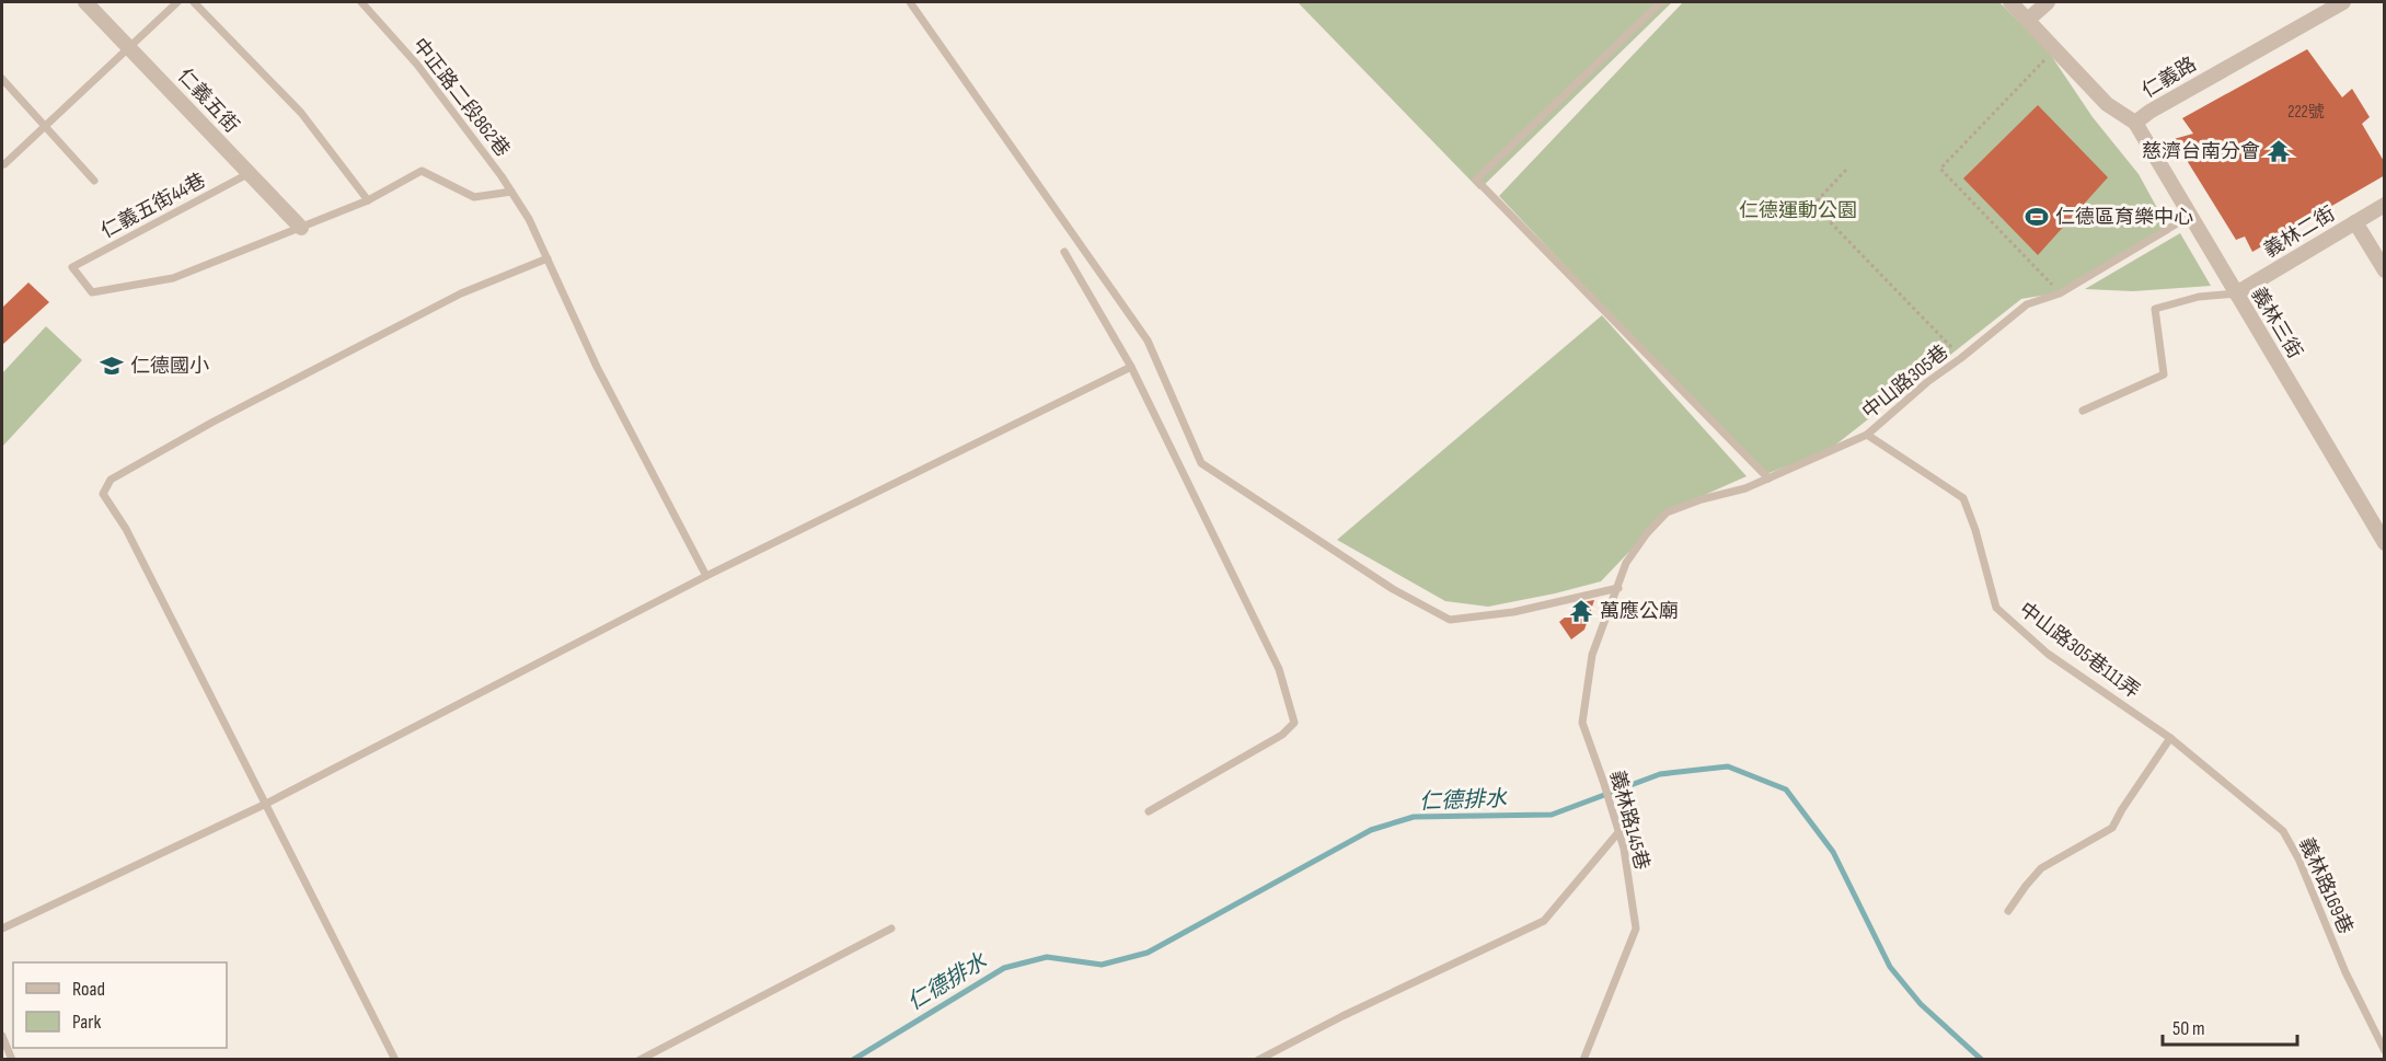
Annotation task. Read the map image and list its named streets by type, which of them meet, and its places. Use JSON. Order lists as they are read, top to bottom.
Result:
{
  "streets": {
    "street": [
      "仁義路",
      "仁義五街",
      "義林二街",
      "義林三街"
    ],
    "lane": [
      "中正路二段862巷",
      "仁義五街44巷",
      "中山路305巷",
      "中山路305巷111弄",
      "義林路145巷",
      "義林路169巷"
    ]
  },
  "crossings": [
    ["仁義路", "義林三街"],
    ["仁義五街", "仁義五街44巷"],
    ["義林二街", "義林三街"],
    ["義林三街", "中山路305巷"],
    ["中山路305巷", "中山路305巷111弄"],
    ["中山路305巷", "義林路145巷"],
    ["中山路305巷111弄", "義林路169巷"]
  ],
  "water": ["仁德排水"],
  "parks": ["仁德運動公園"],
  "places": {
    "temple": ["慈濟台南分會", "萬應公廟"],
    "sports": ["仁德區育樂中心"],
    "school or university": ["仁德國小"]
  },
  "house_numbers": ["222號"],
  "legend": ["Road", "Park"],
  "scale_bar": "50 m"
}
